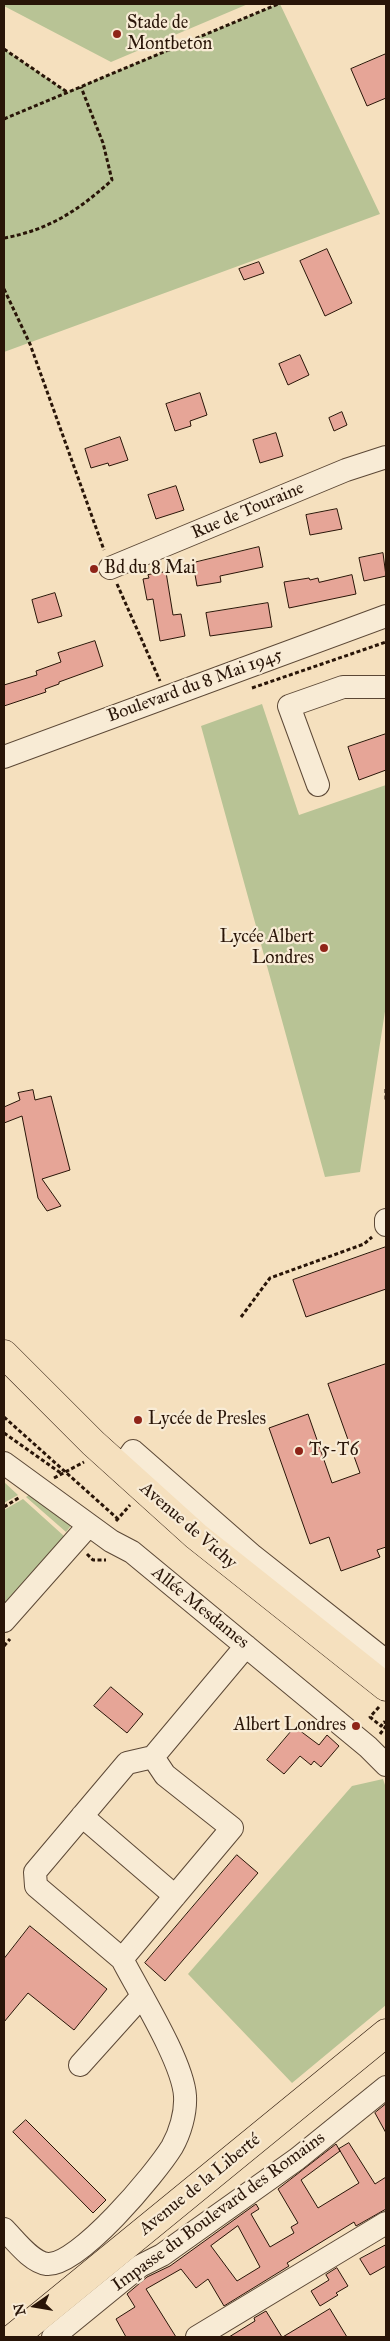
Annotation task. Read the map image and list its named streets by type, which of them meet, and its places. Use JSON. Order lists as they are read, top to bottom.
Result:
{
  "streets": {
    "main road": ["Avenue de Vichy", "Avenue de la Liberté"],
    "street": [
      "Rue de Touraine",
      "Boulevard du 8 Mai 1945",
      "Allée Mesdames",
      "Impasse du Boulevard des Romains"
    ]
  },
  "places": [
    "Stade de Montbeton",
    "Bd du 8 Mai",
    "Lycée Albert Londres",
    "Lycée de Presles",
    "T5-T6",
    "Albert Londres"
  ],
  "north": "left"
}
